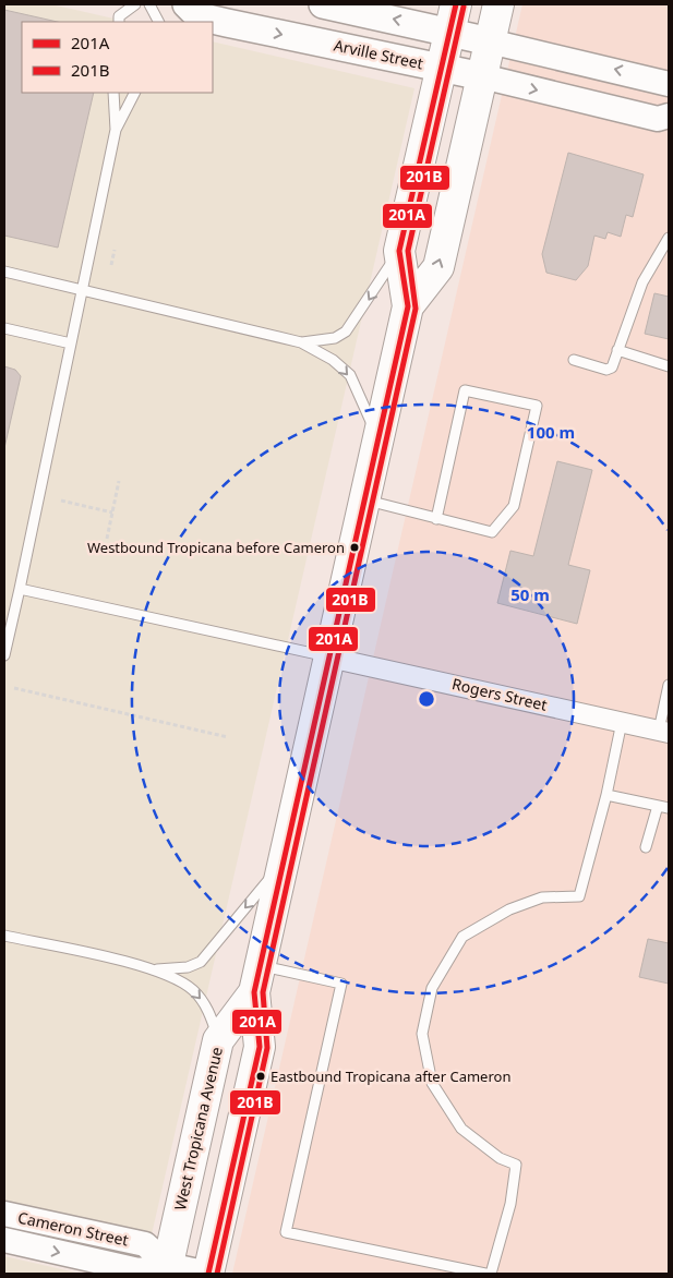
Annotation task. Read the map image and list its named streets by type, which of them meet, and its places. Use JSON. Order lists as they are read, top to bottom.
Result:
{
  "streets": {
    "main road": ["Arville Street", "West Tropicana Avenue"],
    "street": ["Rogers Street", "Cameron Street"]
  },
  "crossings": [
    ["Arville Street", "West Tropicana Avenue"],
    ["Rogers Street", "West Tropicana Avenue"],
    ["West Tropicana Avenue", "Cameron Street"]
  ],
  "one_way": ["Arville Street"],
  "places": ["Westbound Tropicana before Cameron", "Eastbound Tropicana after Cameron"],
  "lines": ["transit line 201A", "transit line 201B"],
  "legend": ["201A", "201B"],
  "rings": ["100 m", "50 m"]
}
